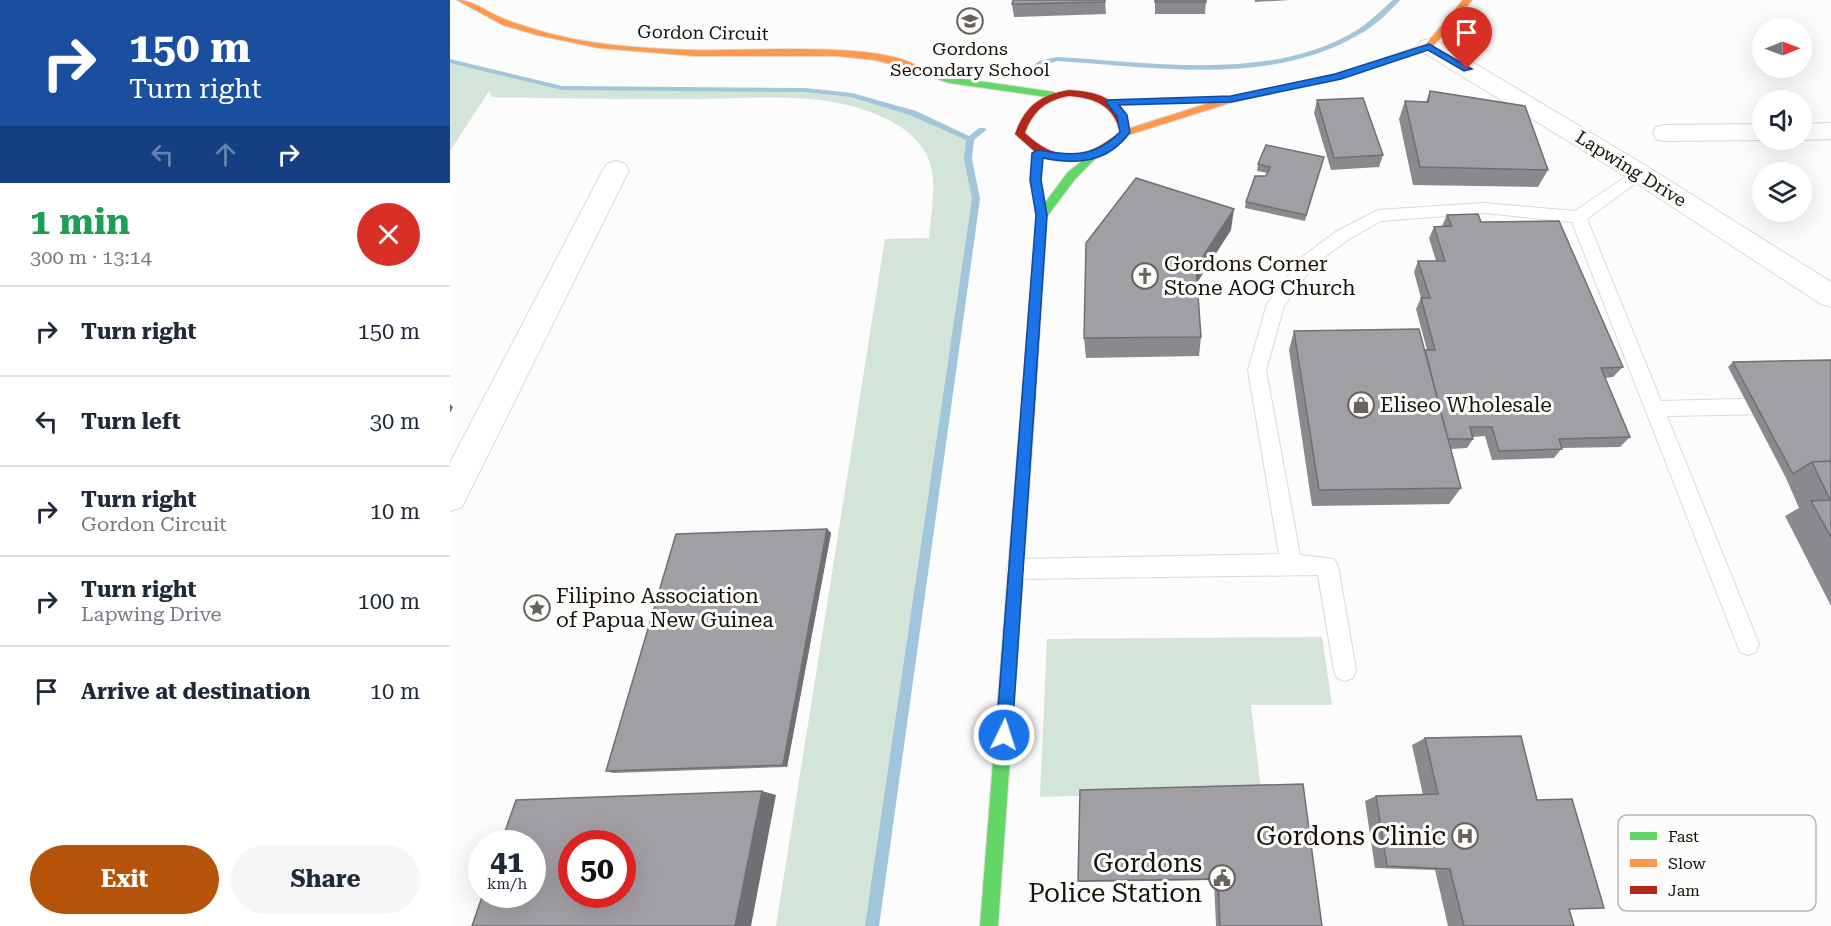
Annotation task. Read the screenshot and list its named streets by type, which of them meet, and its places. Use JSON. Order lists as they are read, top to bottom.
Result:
{
  "streets": {
    "main road": ["Gordon Circuit"],
    "street": ["Lapwing Drive"]
  },
  "places": {
    "school or university": ["Gordons Secondary School"],
    "church": ["Gordons Corner Stone AOG Church"],
    "shop": ["Eliseo Wholesale"],
    "place": ["Filipino Association of Papua New Guinea"],
    "hospital": ["Gordons Clinic"],
    "public building": ["Gordons Police Station"]
  },
  "legend": ["Fast", "Slow", "Jam"],
  "north": "right",
  "page": {
    "turn": ["150 m", "Turn right"],
    "heading": ["1 min", "300 m · 13:14"],
    "list": [
      {
        "name": "Turn right",
        "value": "150 m"
      },
      {
        "name": "Turn left",
        "value": "30 m"
      },
      {
        "name": "Turn right",
        "note": "Gordon Circuit",
        "value": "10 m"
      },
      {
        "name": "Turn right",
        "note": "Lapwing Drive",
        "value": "100 m"
      },
      {
        "name": "Arrive at destination",
        "value": "10 m"
      }
    ],
    "speed": "41 km/h",
    "limit": "50",
    "buttons": ["Exit", "Share"]
  }
}
